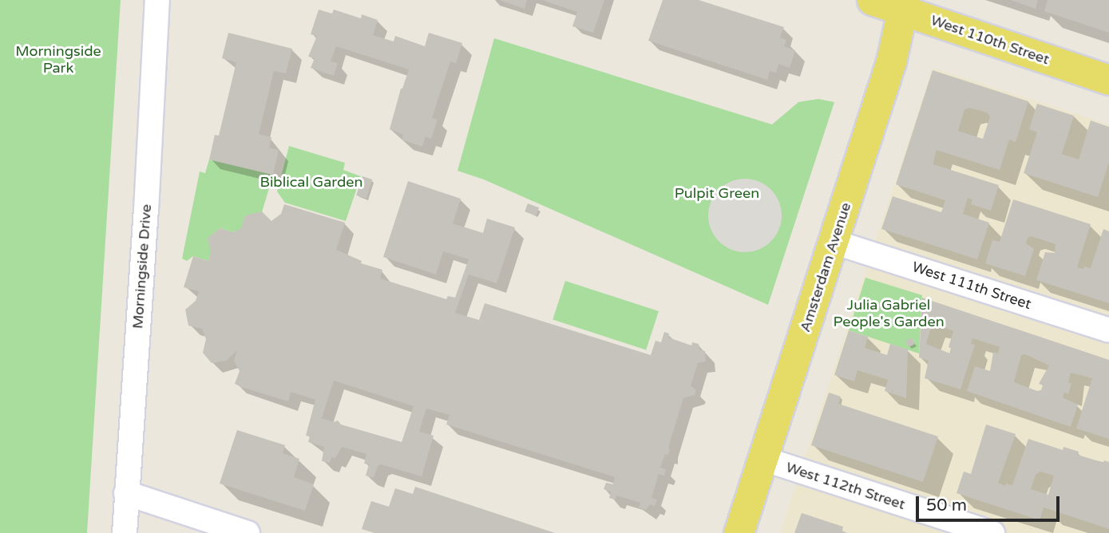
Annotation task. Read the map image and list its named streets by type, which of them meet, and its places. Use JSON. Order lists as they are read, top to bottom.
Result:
{
  "streets": {
    "main road": ["West 110th Street", "Amsterdam Avenue"],
    "street": ["Morningside Drive", "West 111th Street", "West 112th Street"]
  },
  "crossings": [
    ["West 110th Street", "Amsterdam Avenue"],
    ["Amsterdam Avenue", "West 111th Street"],
    ["Amsterdam Avenue", "West 112th Street"]
  ],
  "parks": [
    "Morningside Park",
    "Biblical Garden",
    "Pulpit Green",
    "Julia Gabriel People's Garden"
  ],
  "scale_bar": "50 m"
}
